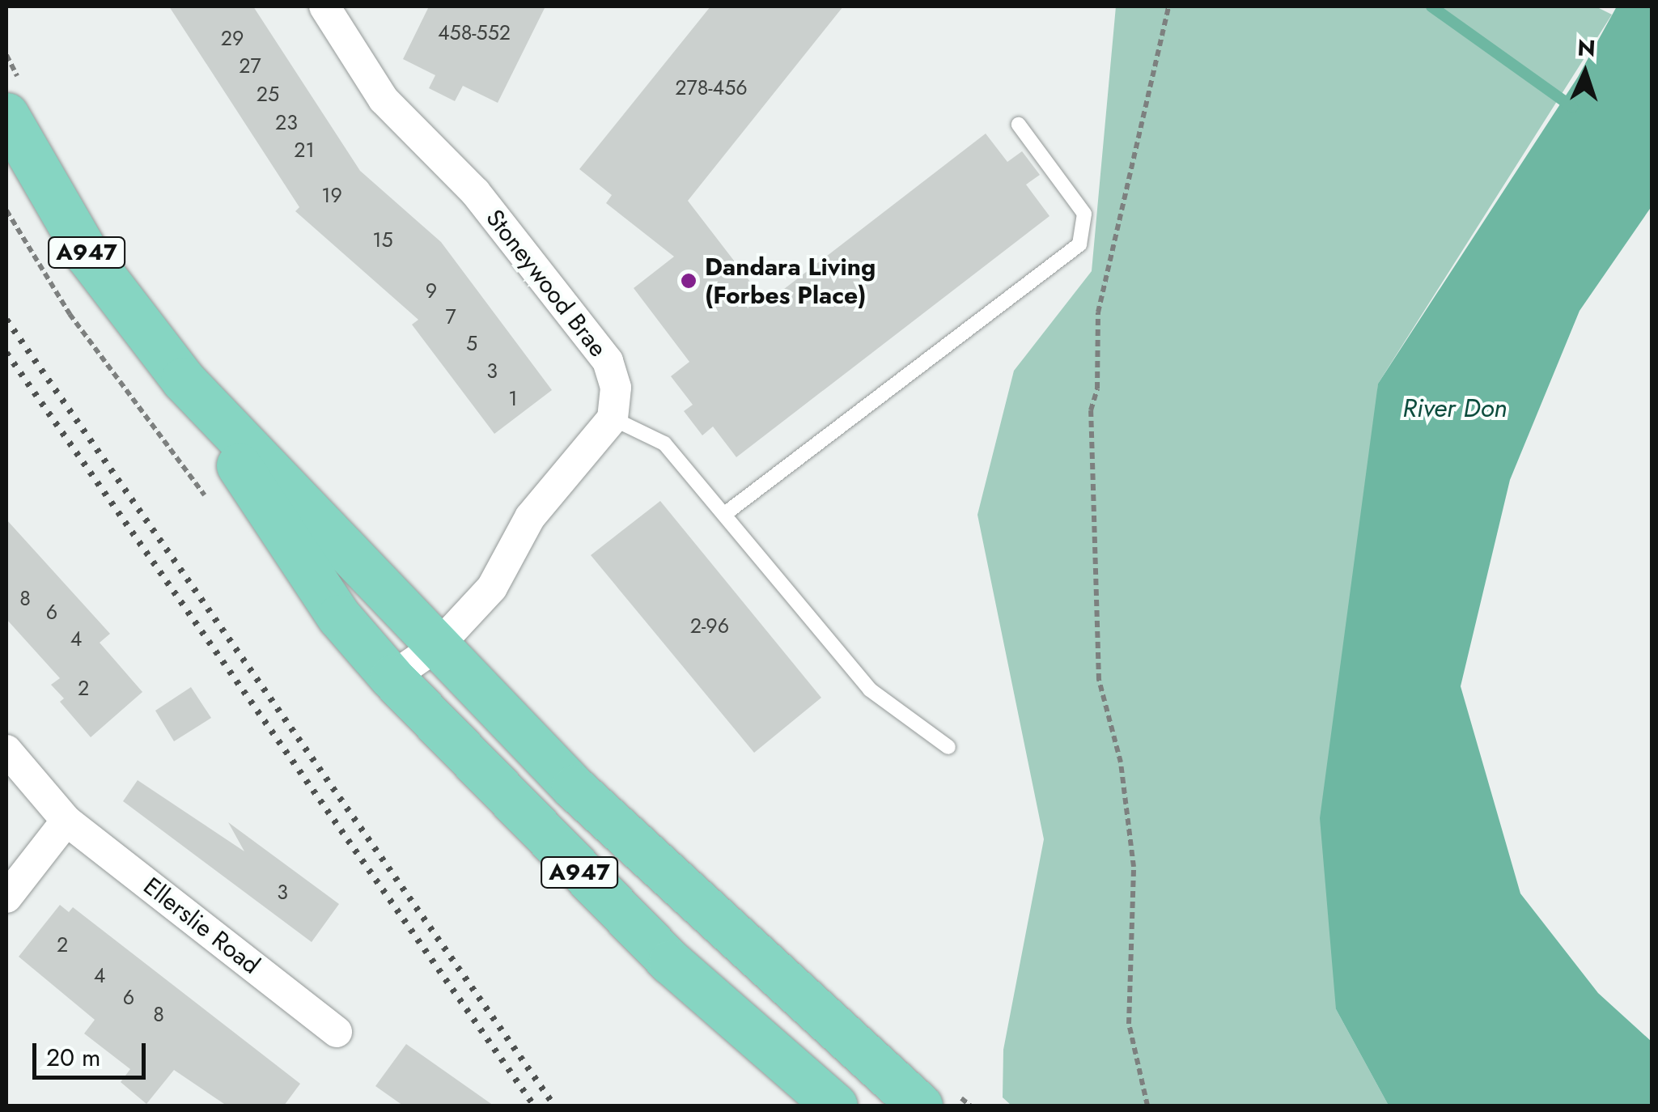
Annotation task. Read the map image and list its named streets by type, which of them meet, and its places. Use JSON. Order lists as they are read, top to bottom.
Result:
{
  "streets": {
    "main road": ["A947"],
    "street": ["Stoneywood Brae", "Ellerslie Road"]
  },
  "water": ["River Don"],
  "places": ["Dandara Living (Forbes Place)"],
  "house_numbers": [
    "458-552",
    "29",
    "27",
    "278-456",
    "25",
    "23",
    "21",
    "19",
    "15",
    "9",
    "7",
    "5",
    "3",
    "1",
    "8",
    "6",
    "2-96",
    "4",
    "2",
    "3",
    "2",
    "4",
    "6",
    "8"
  ],
  "scale_bar": "20 m",
  "north": "top"
}
